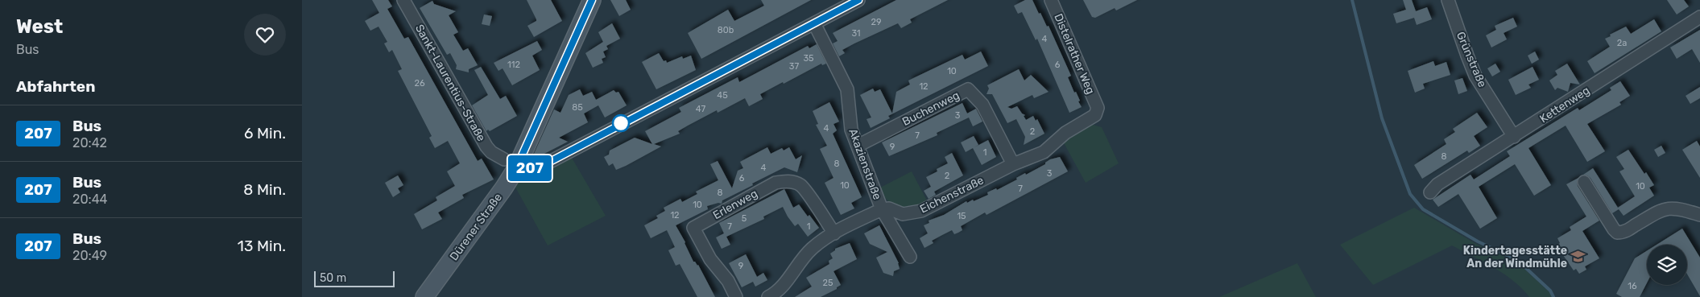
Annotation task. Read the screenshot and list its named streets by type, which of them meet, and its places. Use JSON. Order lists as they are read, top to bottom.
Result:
{
  "streets": {
    "street": [
      "Distelrather Weg",
      "Grünstraße",
      "Sankt-Laurentius-Straße",
      "Kettenweg",
      "Buchenweg",
      "Akazienstraße",
      "Eichenstraße",
      "Erlenweg",
      "Dürener Straße"
    ]
  },
  "crossings": [
    ["Distelrather Weg", "Eichenstraße"],
    ["Grünstraße", "Kettenweg"],
    ["Sankt-Laurentius-Straße", "Dürener Straße"],
    ["Buchenweg", "Akazienstraße"],
    ["Buchenweg", "Eichenstraße"],
    ["Akazienstraße", "Eichenstraße"]
  ],
  "places": {
    "school or university": ["Kindertagesstätte An der Windmühle"]
  },
  "lines": ["bus line 207"],
  "house_numbers": [
    "29",
    "80b",
    "31",
    "4",
    "2a",
    "35",
    "112",
    "6",
    "37",
    "10",
    "26",
    "12",
    "45",
    "85",
    "47",
    "3",
    "4",
    "2",
    "7",
    "9",
    "1",
    "8",
    "8",
    "4",
    "3",
    "2",
    "6",
    "10",
    "10",
    "7",
    "8",
    "10",
    "12",
    "15",
    "5",
    "7",
    "1",
    "9",
    "25",
    "16"
  ],
  "scale_bar": "50 m",
  "page": {
    "heading": [
      ["West", "Bus"],
      "Abfahrten"
    ],
    "on_map": "207",
    "list": [
      {
        "mark": "207",
        "name": "Bus",
        "note": "20:42",
        "value": "6 Min."
      },
      {
        "mark": "207",
        "name": "Bus",
        "note": "20:44",
        "value": "8 Min."
      },
      {
        "mark": "207",
        "name": "Bus",
        "note": "20:49",
        "value": "13 Min."
      }
    ],
    "scale": "50 m"
  }
}
